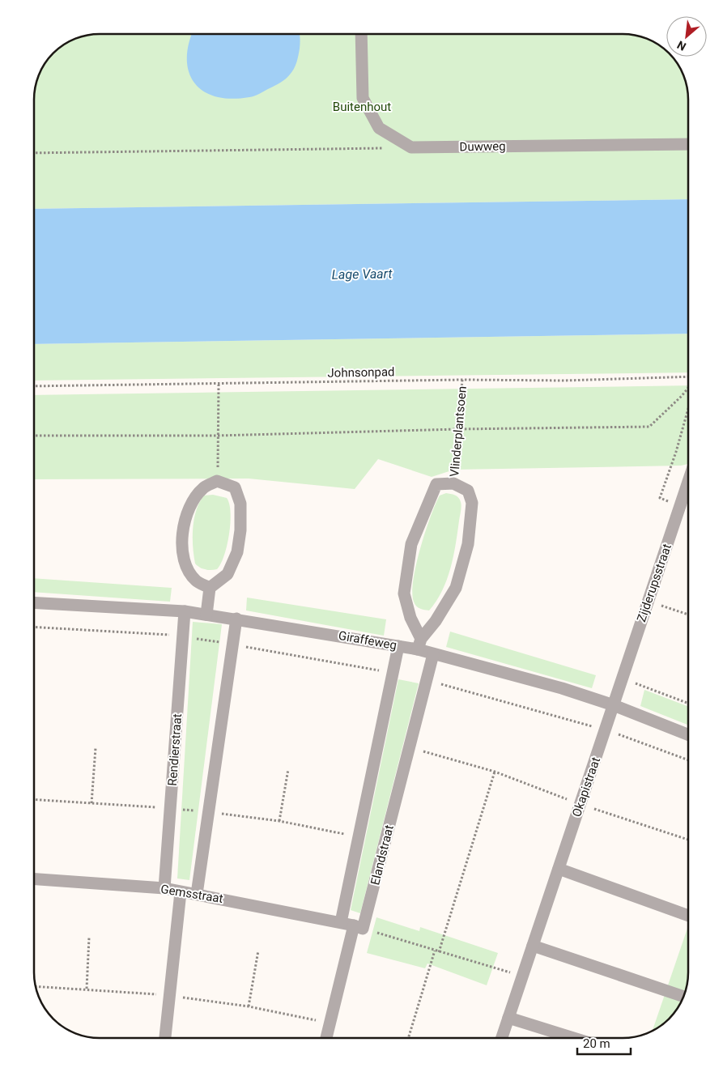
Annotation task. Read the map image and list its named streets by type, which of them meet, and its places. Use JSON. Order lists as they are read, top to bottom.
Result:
{
  "streets": {
    "street": [
      "Duwweg",
      "Vlinderplantsoen",
      "Zijderupsstraat",
      "Giraffeweg",
      "Rendierstraat",
      "Okapistraat",
      "Elandstraat",
      "Gemsstraat"
    ],
    "path": ["Johnsonpad"]
  },
  "crossings": [
    ["Johnsonpad", "Vlinderplantsoen"],
    ["Vlinderplantsoen", "Giraffeweg"],
    ["Zijderupsstraat", "Giraffeweg"],
    ["Zijderupsstraat", "Okapistraat"],
    ["Giraffeweg", "Rendierstraat"],
    ["Giraffeweg", "Okapistraat"],
    ["Giraffeweg", "Elandstraat"],
    ["Rendierstraat", "Gemsstraat"],
    ["Elandstraat", "Gemsstraat"]
  ],
  "water": ["Lage Vaart"],
  "parks": ["Buitenhout"],
  "scale_bar": "20 m",
  "north": "bottom left"
}
